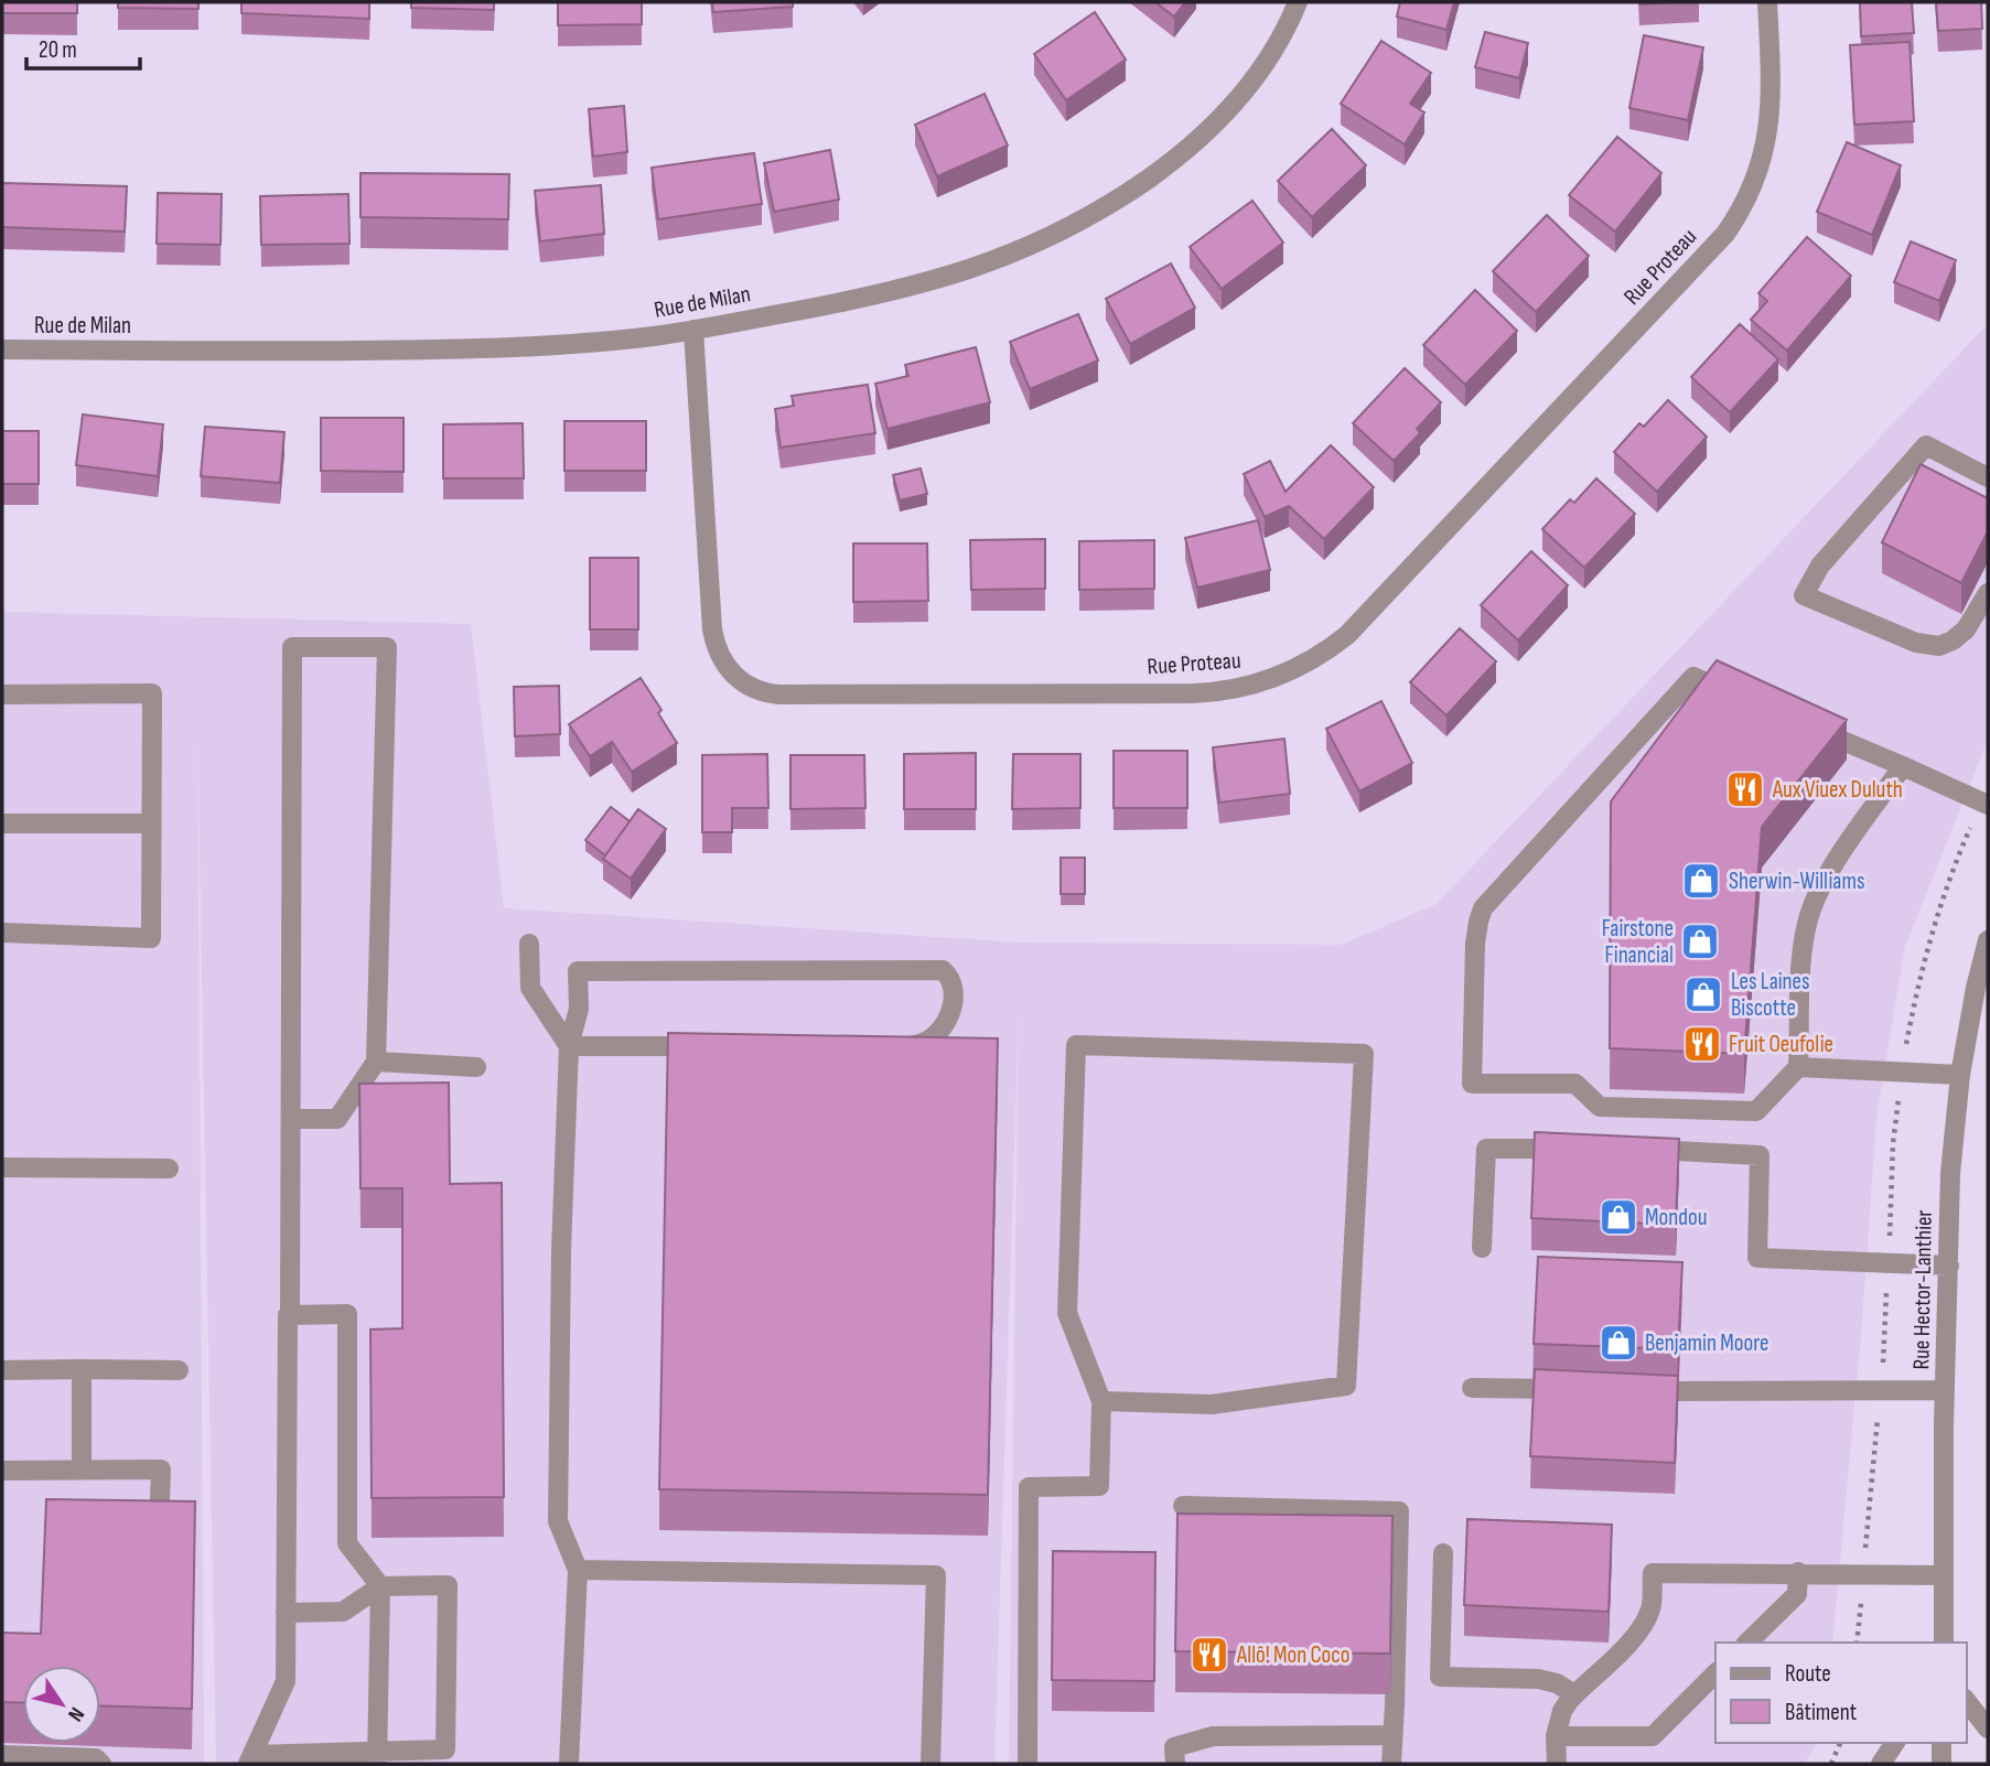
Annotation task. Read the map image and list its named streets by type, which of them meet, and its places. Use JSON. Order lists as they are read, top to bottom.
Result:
{
  "streets": {
    "street": ["Rue Proteau", "Rue de Milan", "Rue Hector-Lanthier"]
  },
  "crossings": [
    ["Rue Proteau", "Rue de Milan"]
  ],
  "places": {
    "restaurant": ["Aux Viuex Duluth", "Fruit Oeufolie", "Allô! Mon Coco"],
    "shop": [
      "Sherwin-Williams",
      "Fairstone Financial",
      "Les Laines Biscotte",
      "Mondou",
      "Benjamin Moore"
    ]
  },
  "legend": ["Route", "Bâtiment"],
  "scale_bar": "20 m",
  "north": "bottom right"
}
